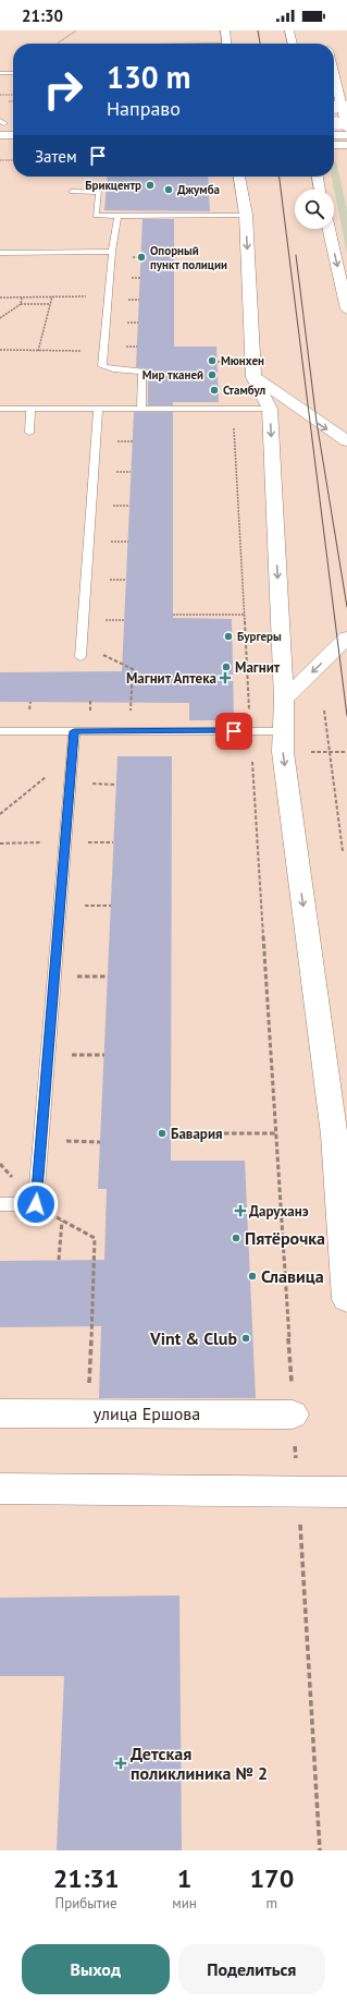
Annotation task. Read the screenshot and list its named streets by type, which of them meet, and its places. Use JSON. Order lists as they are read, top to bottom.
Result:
{
  "streets": {
    "main road": ["улица Ершова"]
  },
  "places": {
    "other": [
      "Брикцентр",
      "Джумба",
      "Опорный пункт полиции",
      "Мюнхен",
      "Мир тканей",
      "Стамбул",
      "Бургеры",
      "Магнит",
      "Бавария",
      "Пятёрочка",
      "Славица",
      "Vint & Club"
    ],
    "health": ["Магнит Аптека", "Даруханэ", "Детская поликлиника № 2"]
  },
  "page": {
    "status": "21:30",
    "turn": ["130 m", "Направо"],
    "then": "Затем",
    "eta": [
      "21:31",
      "Прибытие",
      "1",
      "мин",
      "170",
      "m"
    ],
    "buttons": ["Выход", "Поделиться"]
  }
}
